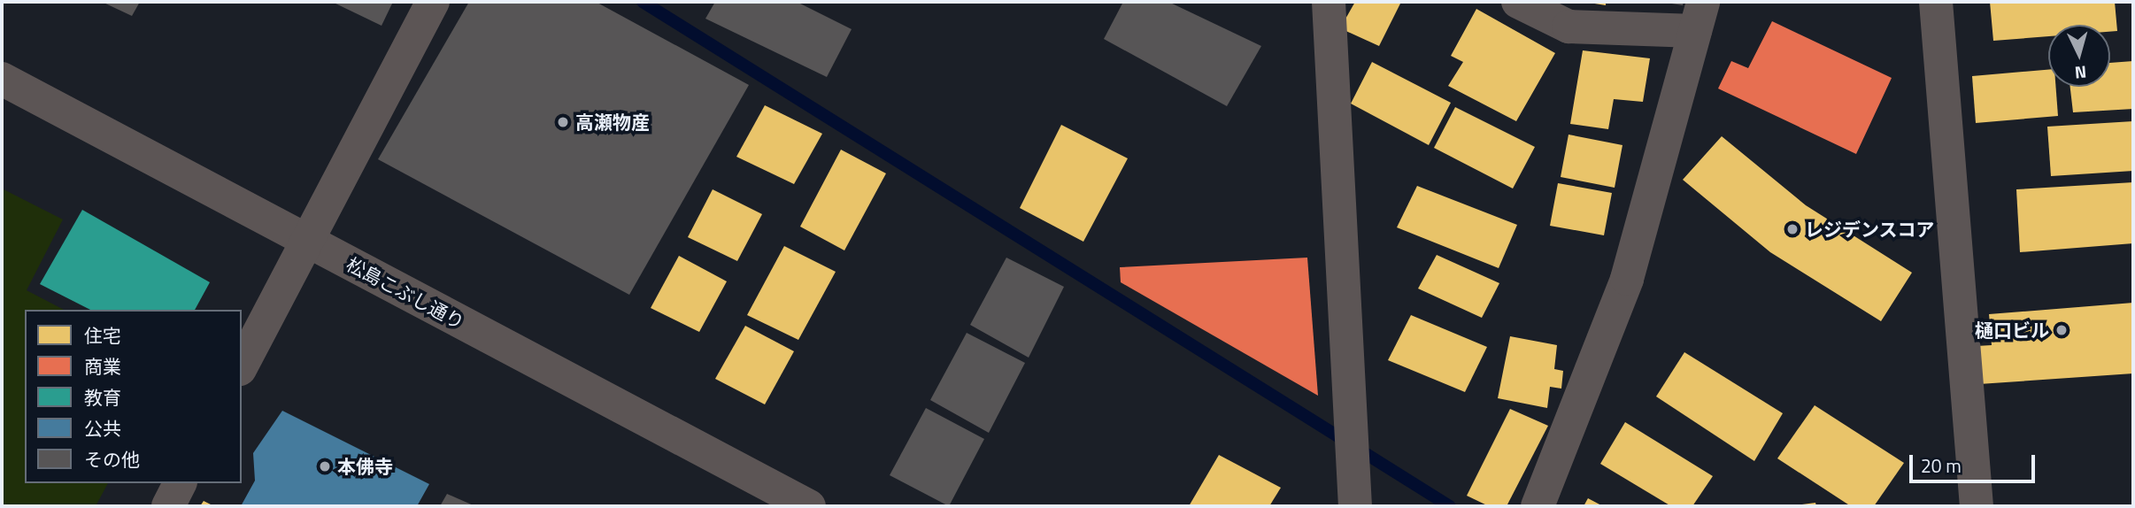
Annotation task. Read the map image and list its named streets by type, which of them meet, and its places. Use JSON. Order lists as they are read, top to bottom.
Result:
{
  "streets": {
    "street": ["松島こぶし通り"]
  },
  "places": [
    "高瀬物産",
    "レジデンスコア",
    "樋口ビル",
    "本佛寺"
  ],
  "legend": [
    "住宅",
    "商業",
    "教育",
    "公共",
    "その他"
  ],
  "scale_bar": "20 m",
  "north": "bottom"
}
